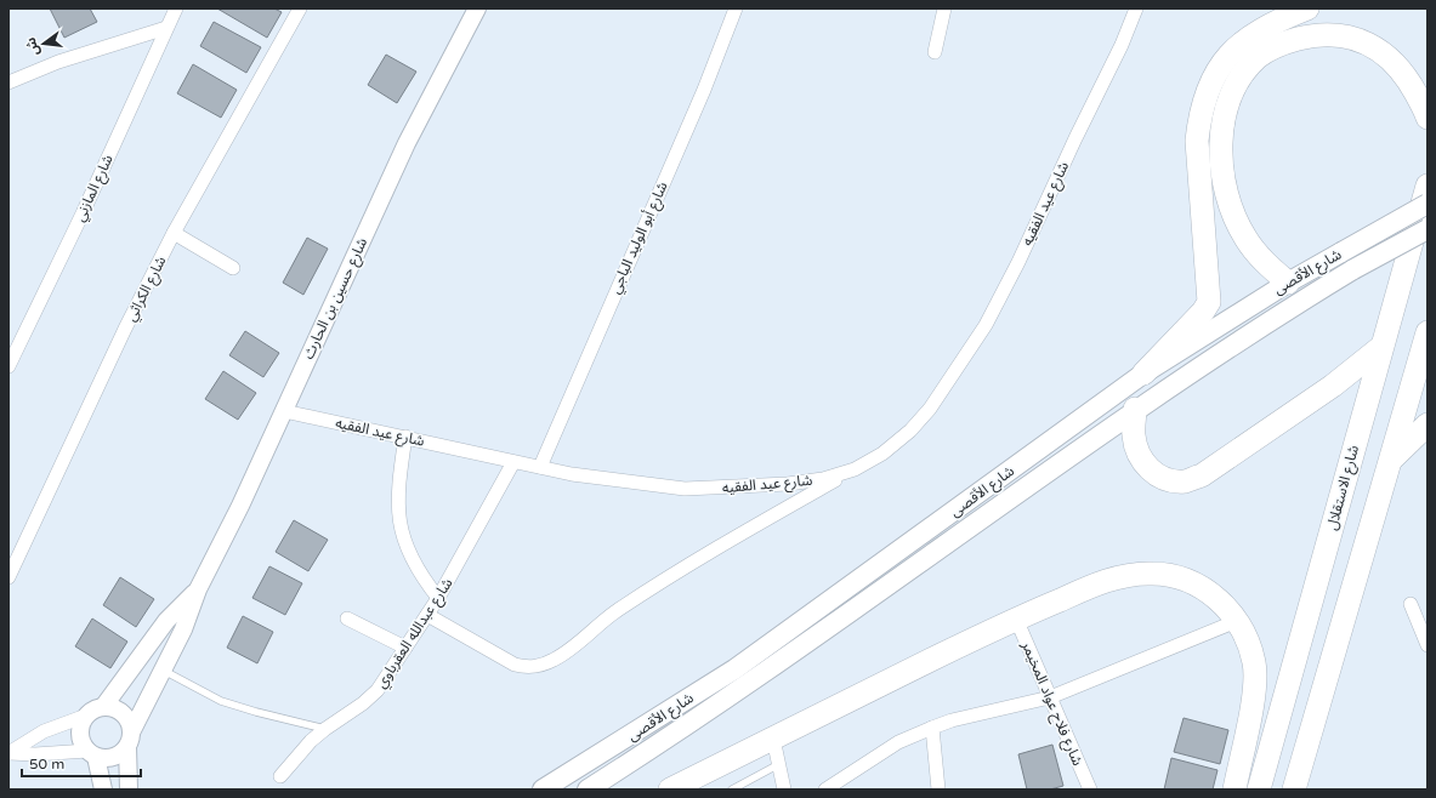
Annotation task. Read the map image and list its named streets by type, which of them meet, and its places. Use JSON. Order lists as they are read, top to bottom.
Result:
{
  "streets": {
    "highway": ["شارع الاستقلال"],
    "main road": ["شارع الأقصى"],
    "street": [
      "شارع المازني",
      "شارع عيد الفقيه",
      "شارع أبو الوليد الباجي",
      "شارع الكراثي",
      "شارع حسين بن الحارث",
      "شارع عبدالله العقرباوي",
      "شارع فلاح عواد المخيمر"
    ]
  },
  "crossings": [
    ["شارع عيد الفقيه", "شارع أبو الوليد الباجي"],
    ["شارع عيد الفقيه", "شارع حسين بن الحارث"],
    ["شارع عيد الفقيه", "شارع عبدالله العقرباوي"]
  ],
  "scale_bar": "50 m",
  "north": "left"
}
